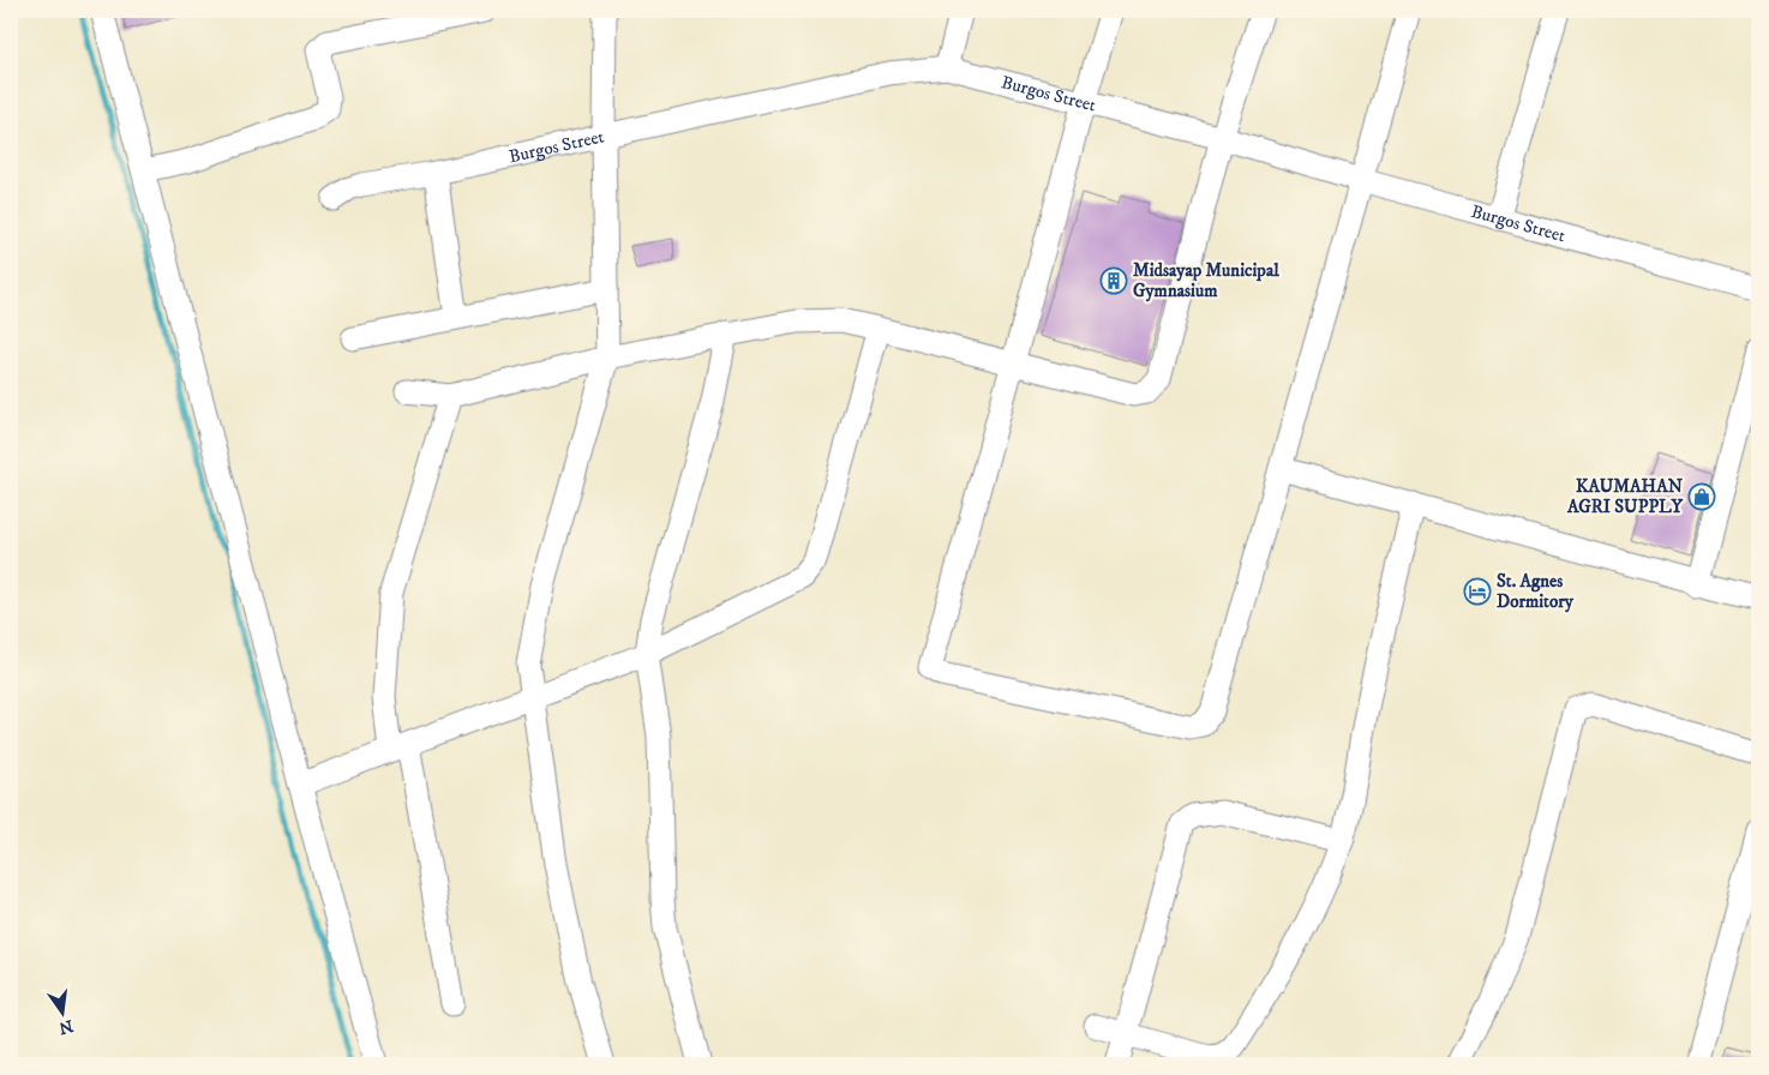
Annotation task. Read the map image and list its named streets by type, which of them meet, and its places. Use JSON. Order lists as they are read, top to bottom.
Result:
{
  "streets": {
    "street": ["Burgos Street"]
  },
  "places": {
    "building": ["Midsayap Municipal Gymnasium"],
    "shop": ["KAUMAHAN AGRI SUPPLY"],
    "hotel": ["St. Agnes Dormitory"]
  },
  "north": "bottom"
}
